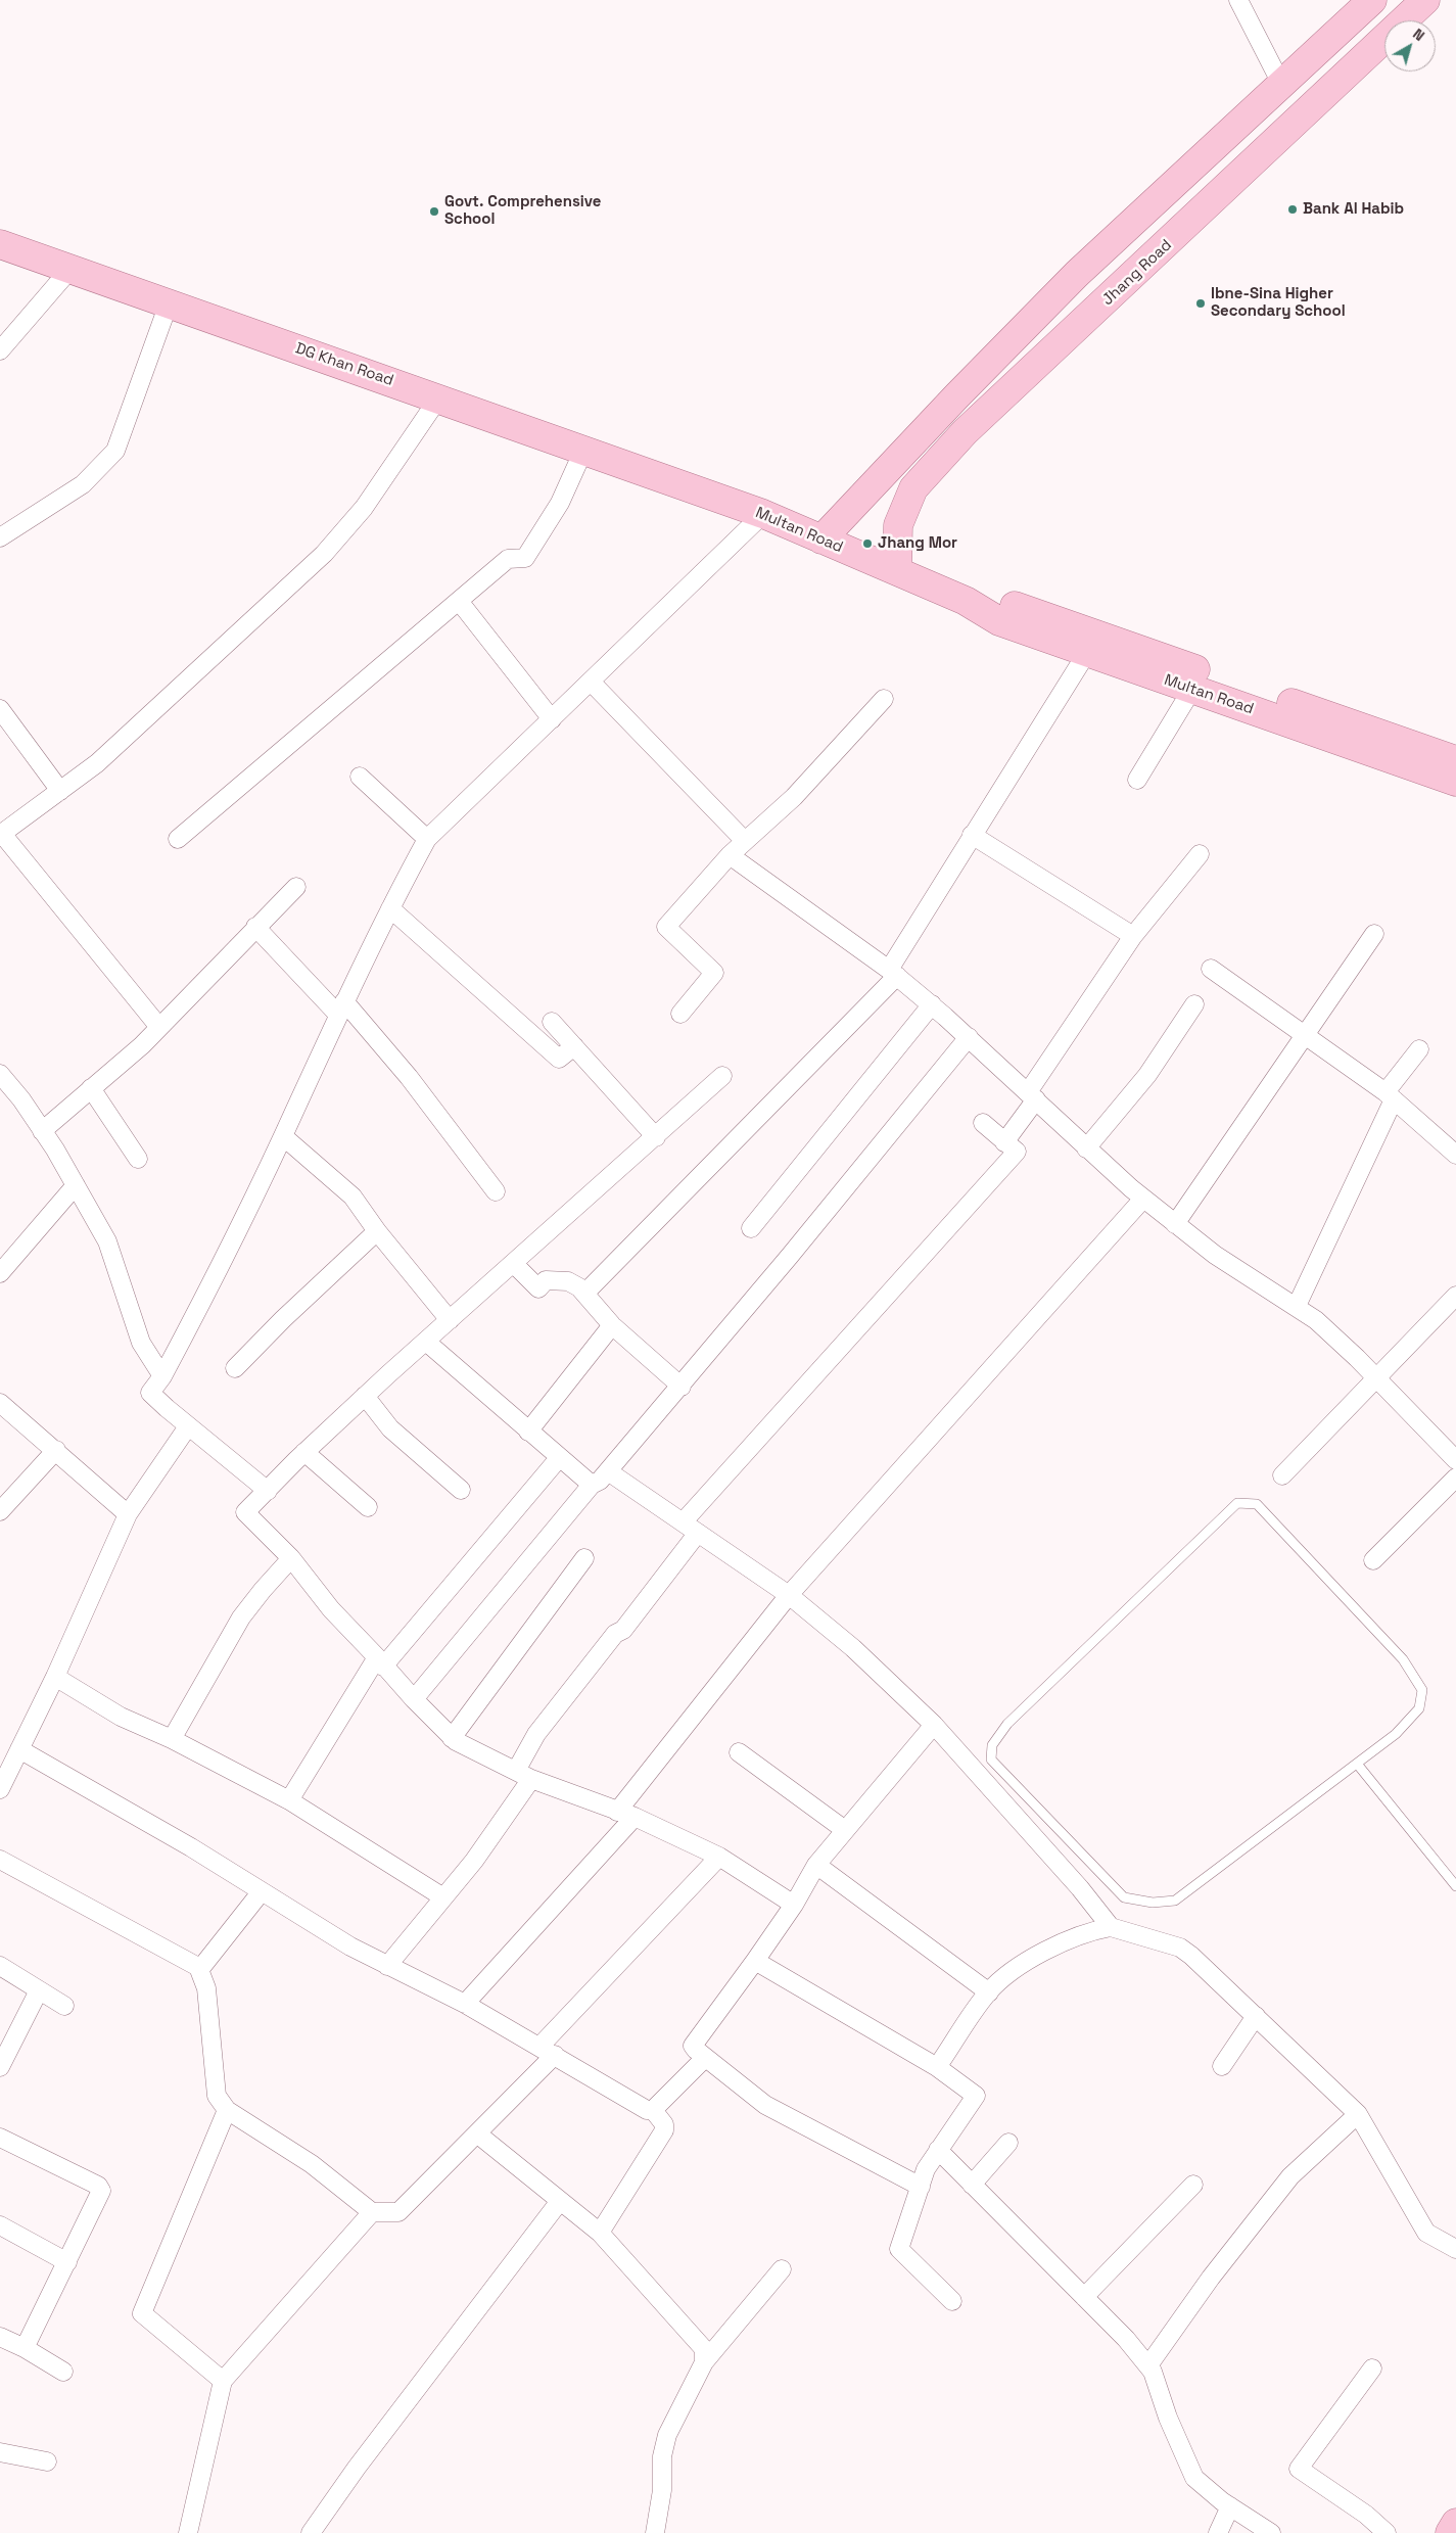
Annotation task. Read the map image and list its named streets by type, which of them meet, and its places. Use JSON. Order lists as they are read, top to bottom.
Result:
{
  "streets": {
    "main road": ["Jhang Road", "DG Khan Road", "Multan Road"]
  },
  "crossings": [
    ["Jhang Road", "Multan Road"],
    ["DG Khan Road", "Multan Road"]
  ],
  "places": [
    "Bank Al Habib",
    "Govt. Comprehensive School",
    "Ibne-Sina Higher Secondary School",
    "Jhang Mor"
  ],
  "north": "top right"
}
